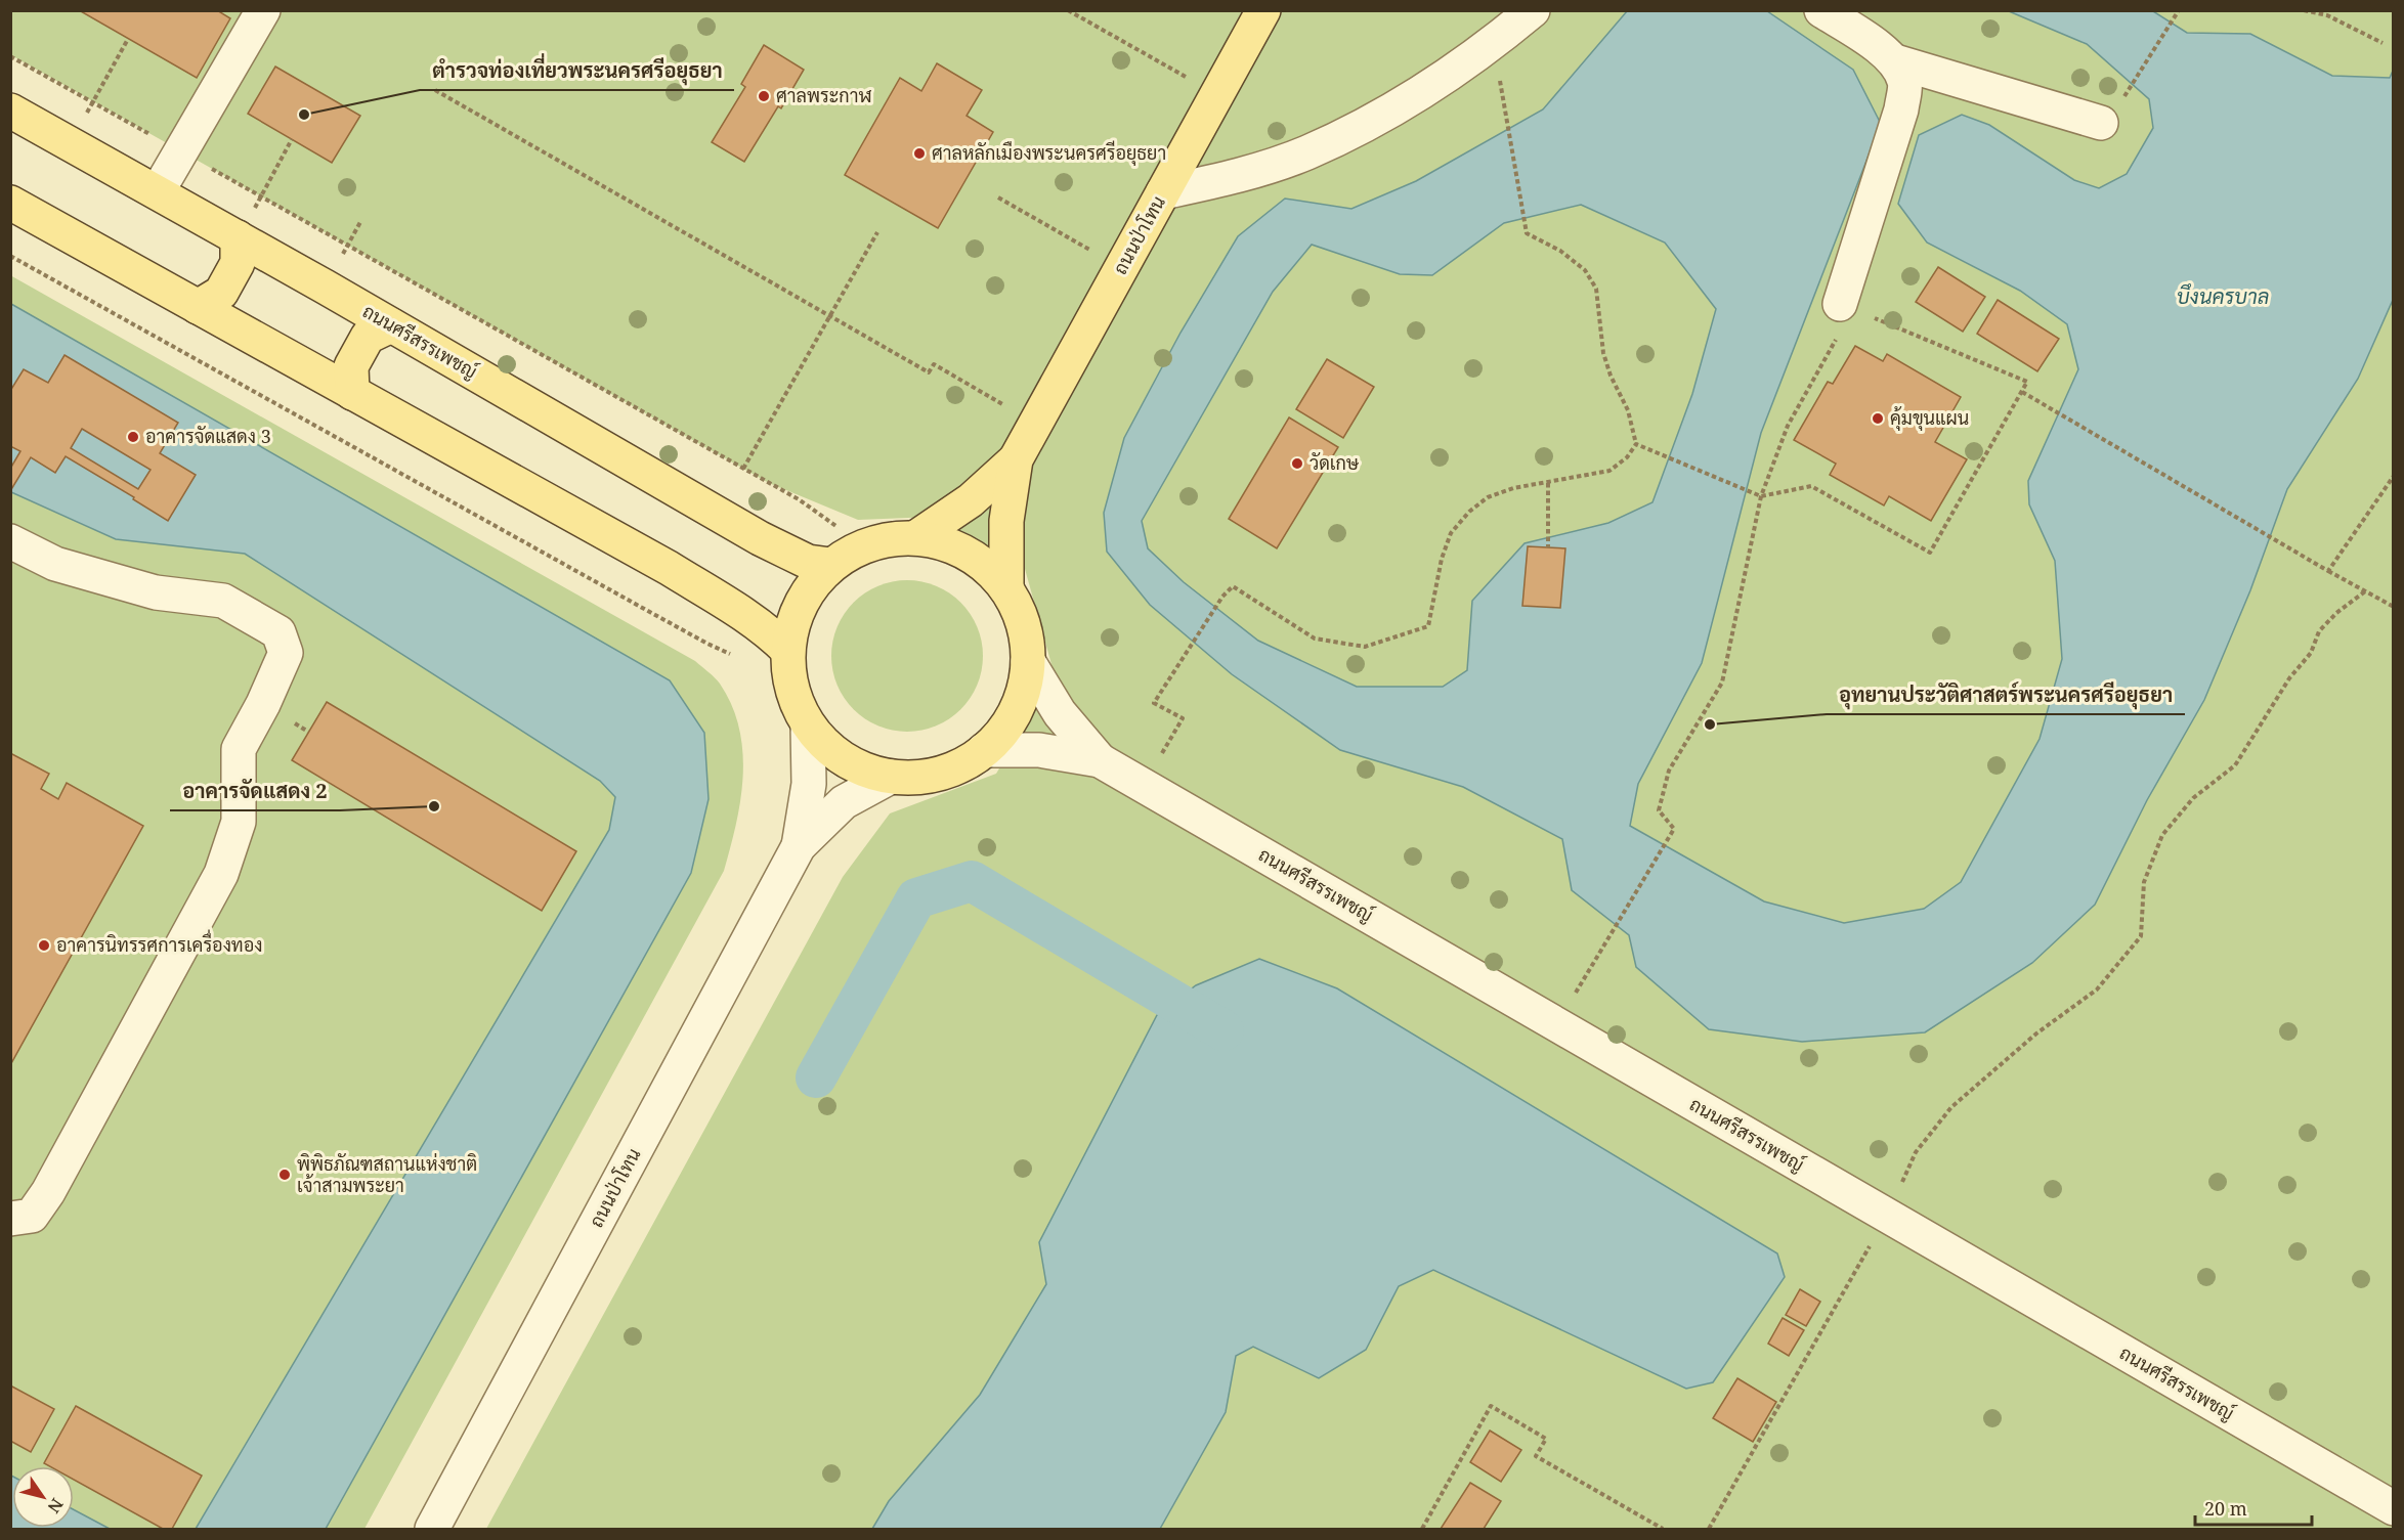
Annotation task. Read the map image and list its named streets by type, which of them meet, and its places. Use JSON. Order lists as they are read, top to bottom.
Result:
{
  "streets": {
    "main road": ["ถนนป่าโทน", "ถนนศรีสรรเพชญ์"]
  },
  "water": ["บึงนครบาล"],
  "places": [
    "ศาลพระกาฬ",
    "ตำรวจท่องเที่ยวพระนครศรีอยุธยา",
    "ศาลหลักเมืองพระนครศรีอยุธยา",
    "คุ้มขุนแผน",
    "อาคารจัดแสดง 3",
    "วัดเกษ",
    "อุทยานประวัติศาสตร์พระนครศรีอยุธยา",
    "อาคารจัดแสดง 2",
    "อาคารนิทรรศการเครื่องทอง",
    "พิพิธภัณฑสถานแห่งชาติ เจ้าสามพระยา"
  ],
  "scale_bar": "20 m",
  "north": "bottom right"
}
